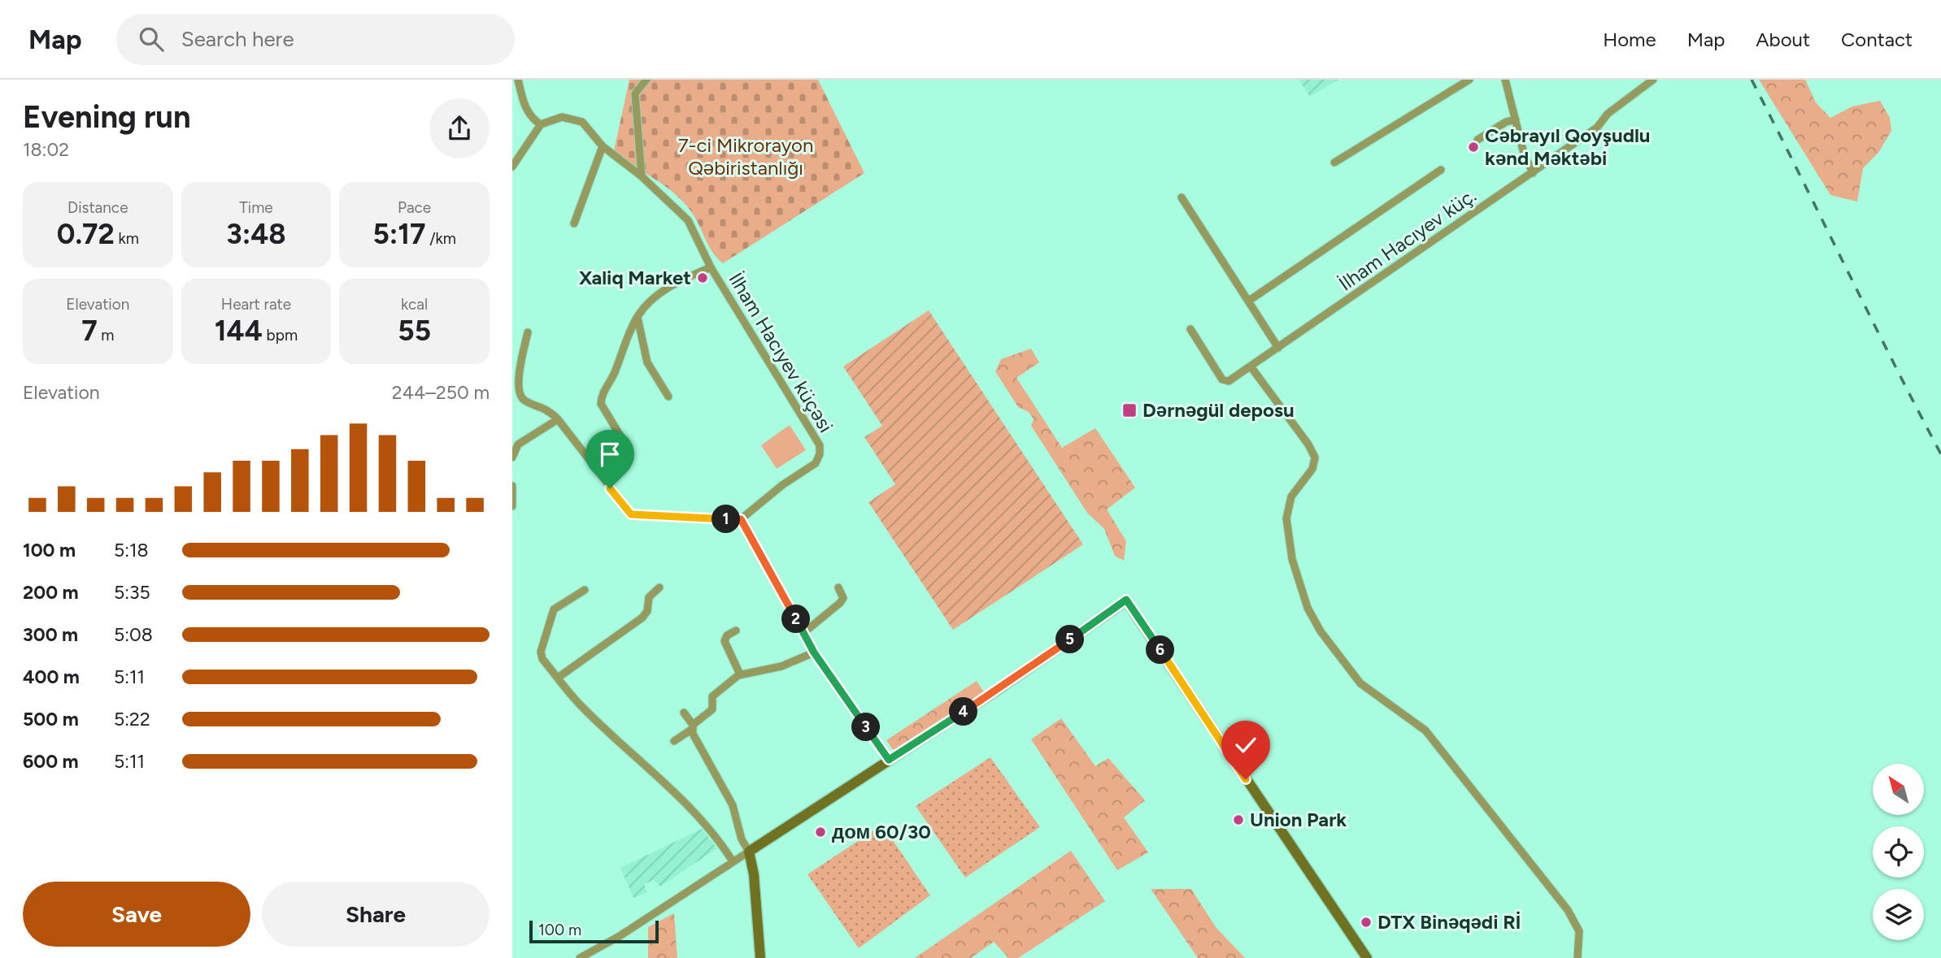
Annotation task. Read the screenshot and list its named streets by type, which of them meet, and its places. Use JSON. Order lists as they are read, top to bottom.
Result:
{
  "streets": {
    "street": ["İlham Hacıyev küç.", "İlham Hacıyev küçəsi"]
  },
  "parks": ["7-ci Mikrorayon Qəbiristanlığı"],
  "places": {
    "other": [
      "Cəbrayıl Qoyşudlu kənd Məktəbi",
      "Xaliq Market",
      "Union Park",
      "дом 60/30",
      "DTX Binəqədi Rİ"
    ],
    "transit": ["Dərnəgül deposu"]
  },
  "scale_bar": "100 m",
  "north": "top left",
  "page": {
    "header": "Map",
    "search": "Search here",
    "nav": [
      "Home",
      "Map",
      "About",
      "Contact"
    ],
    "heading": ["Evening run", "18:02"],
    "stats": [
      ["Distance", "0.72 km"],
      ["Time", "3:48"],
      ["Pace", "5:17 /km"],
      ["Elevation", "7 m"],
      ["Heart rate", "144 bpm"],
      ["kcal", "55"]
    ],
    "chart": ["Elevation", "244–250 m"],
    "pins": [
      "1",
      "2",
      "5",
      "6",
      "4",
      "3"
    ],
    "list": [
      {
        "name": "100 m",
        "note": "5:18"
      },
      {
        "name": "200 m",
        "note": "5:35"
      },
      {
        "name": "300 m",
        "note": "5:08"
      },
      {
        "name": "400 m",
        "note": "5:11"
      },
      {
        "name": "500 m",
        "note": "5:22"
      },
      {
        "name": "600 m",
        "note": "5:11"
      }
    ],
    "buttons": ["Save", "Share"],
    "scale": "100 m"
  }
}
